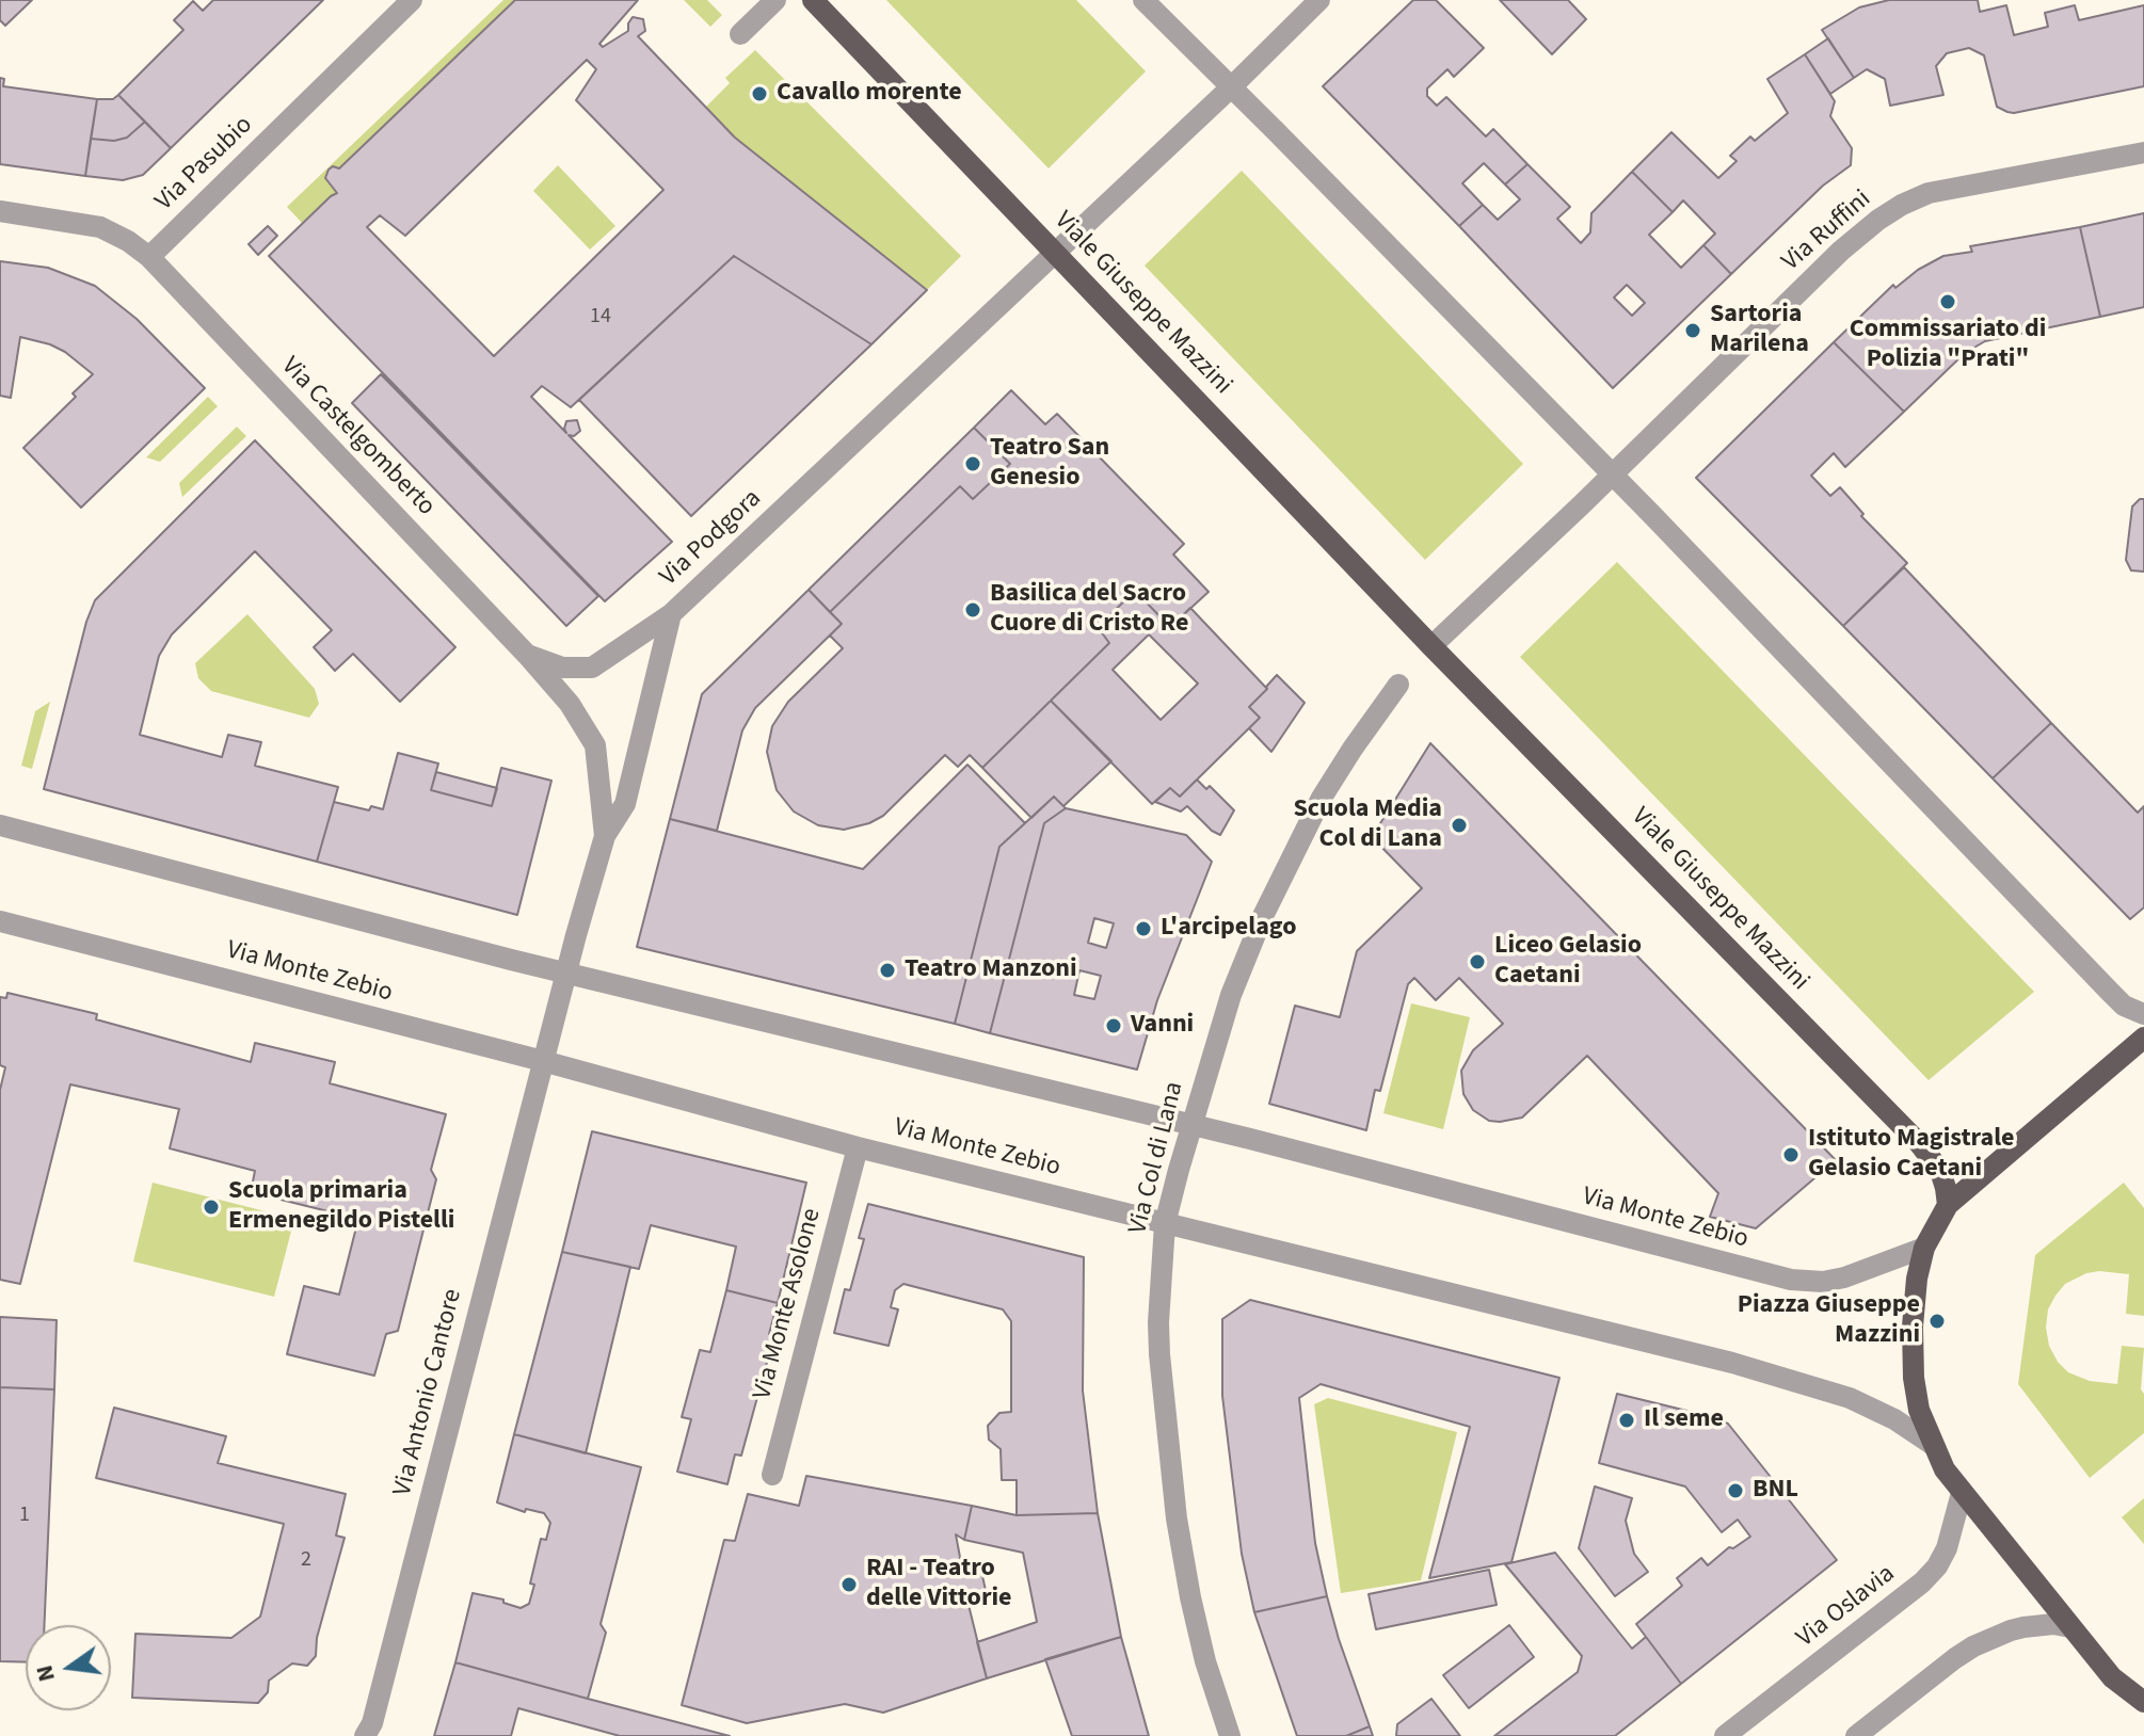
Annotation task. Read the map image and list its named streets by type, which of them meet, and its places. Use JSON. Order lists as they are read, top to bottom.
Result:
{
  "streets": {
    "main road": ["Viale Giuseppe Mazzini"],
    "street": [
      "Via Pasubio",
      "Via Ruffini",
      "Via Castelgomberto",
      "Via Podgora",
      "Via Monte Zebio",
      "Via Col di Lana",
      "Via Monte Asolone",
      "Via Antonio Cantore",
      "Via Oslavia"
    ]
  },
  "crossings": [
    ["Via Pasubio", "Via Castelgomberto"],
    ["Viale Giuseppe Mazzini", "Via Podgora"],
    ["Via Castelgomberto", "Via Podgora"],
    ["Via Podgora", "Via Monte Zebio"],
    ["Via Podgora", "Via Antonio Cantore"],
    ["Via Monte Zebio", "Via Col di Lana"],
    ["Via Monte Zebio", "Via Monte Asolone"],
    ["Via Monte Zebio", "Via Antonio Cantore"]
  ],
  "places": [
    "Cavallo morente",
    "Commissariato di Polizia \"Prati\"",
    "Sartoria Marilena",
    "Teatro San Genesio",
    "Basilica del Sacro Cuore di Cristo Re",
    "Scuola Media Col di Lana",
    "L'arcipelago",
    "Liceo Gelasio Caetani",
    "Teatro Manzoni",
    "Vanni",
    "Istituto Magistrale Gelasio Caetani",
    "Scuola primaria Ermenegildo Pistelli",
    "Piazza Giuseppe Mazzini",
    "Il seme",
    "BNL",
    "RAI - Teatro delle Vittorie"
  ],
  "house_numbers": ["14", "1", "2"],
  "north": "left"
}
